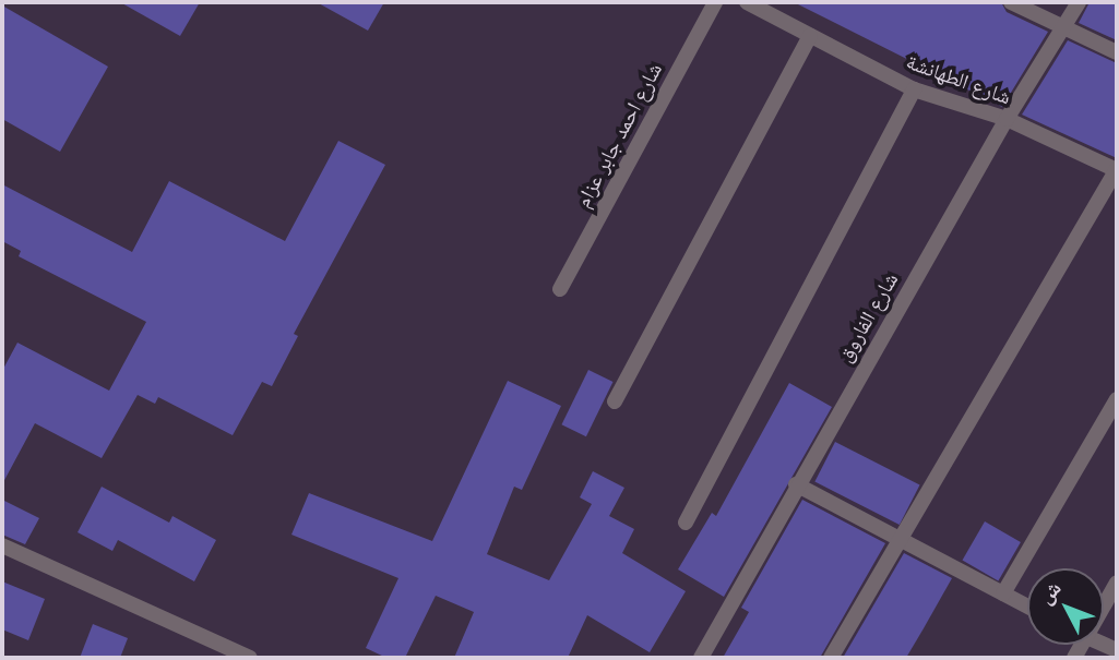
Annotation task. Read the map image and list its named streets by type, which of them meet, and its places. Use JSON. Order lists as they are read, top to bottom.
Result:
{
  "streets": {
    "street": ["شارع الطهانشة", "شارع احمد جابر عزام", "شارع الفاروق"]
  },
  "crossings": [
    ["شارع الطهانشة", "شارع الفاروق"]
  ],
  "north": "top left"
}
